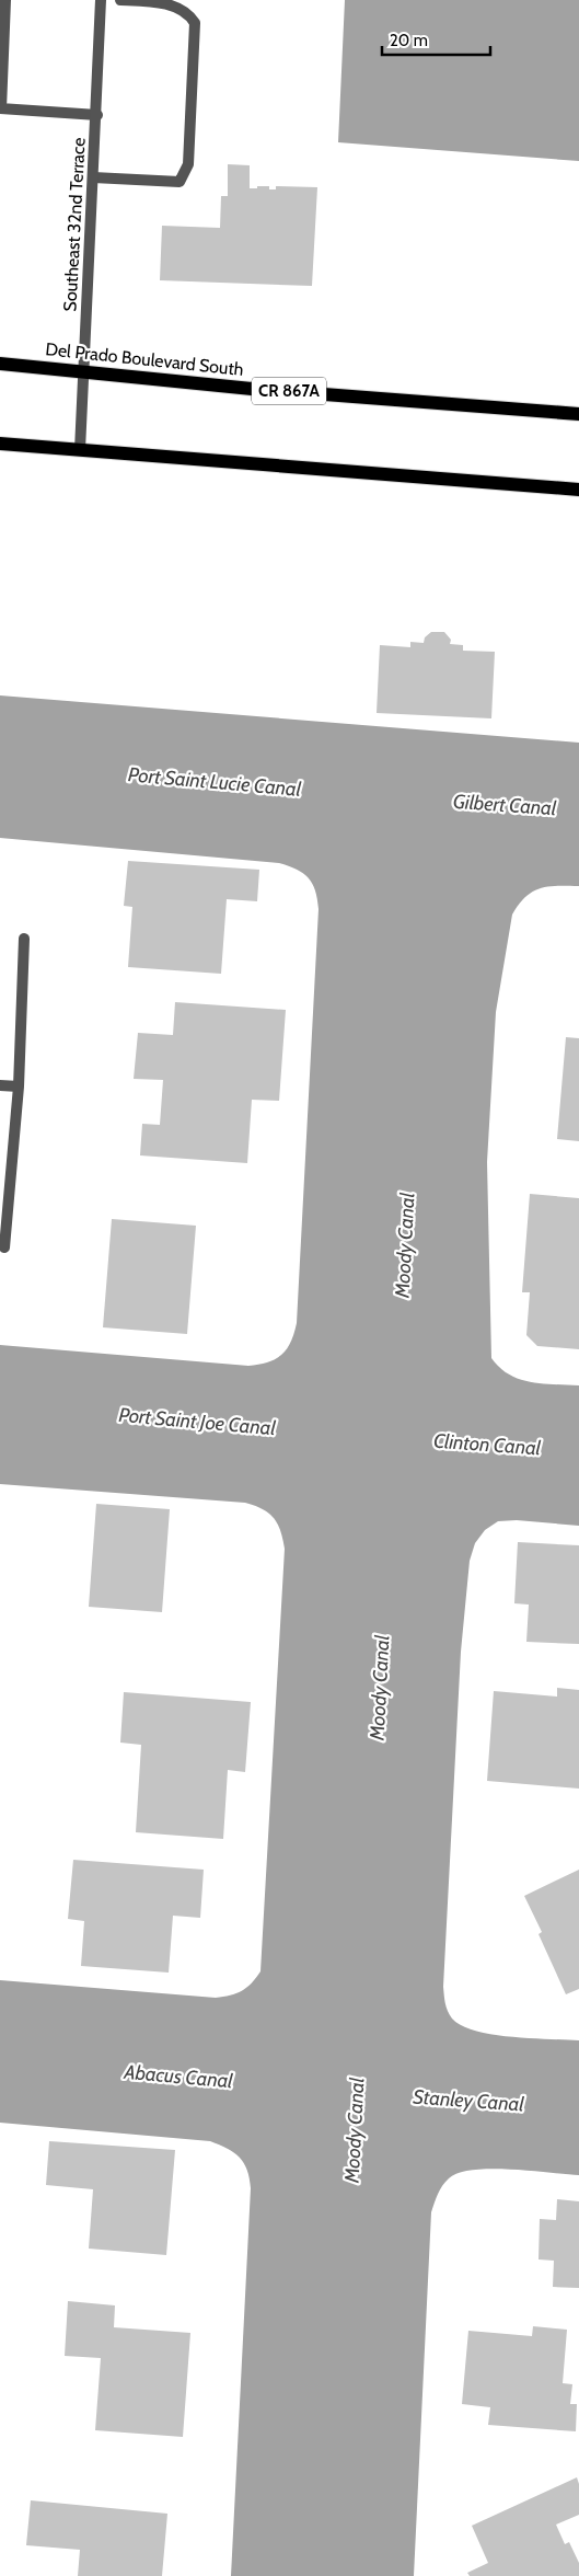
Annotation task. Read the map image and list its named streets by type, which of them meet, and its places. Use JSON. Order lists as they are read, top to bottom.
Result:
{
  "streets": {
    "main road": ["Del Prado Boulevard South", "CR 867A"],
    "street": ["Southeast 32nd Terrace"]
  },
  "crossings": [
    ["Southeast 32nd Terrace", "Del Prado Boulevard South"]
  ],
  "water": [
    "Port Saint Lucie Canal",
    "Gilbert Canal",
    "Moody Canal",
    "Port Saint Joe Canal",
    "Clinton Canal",
    "Abacus Canal",
    "Stanley Canal"
  ],
  "scale_bar": "20 m"
}
